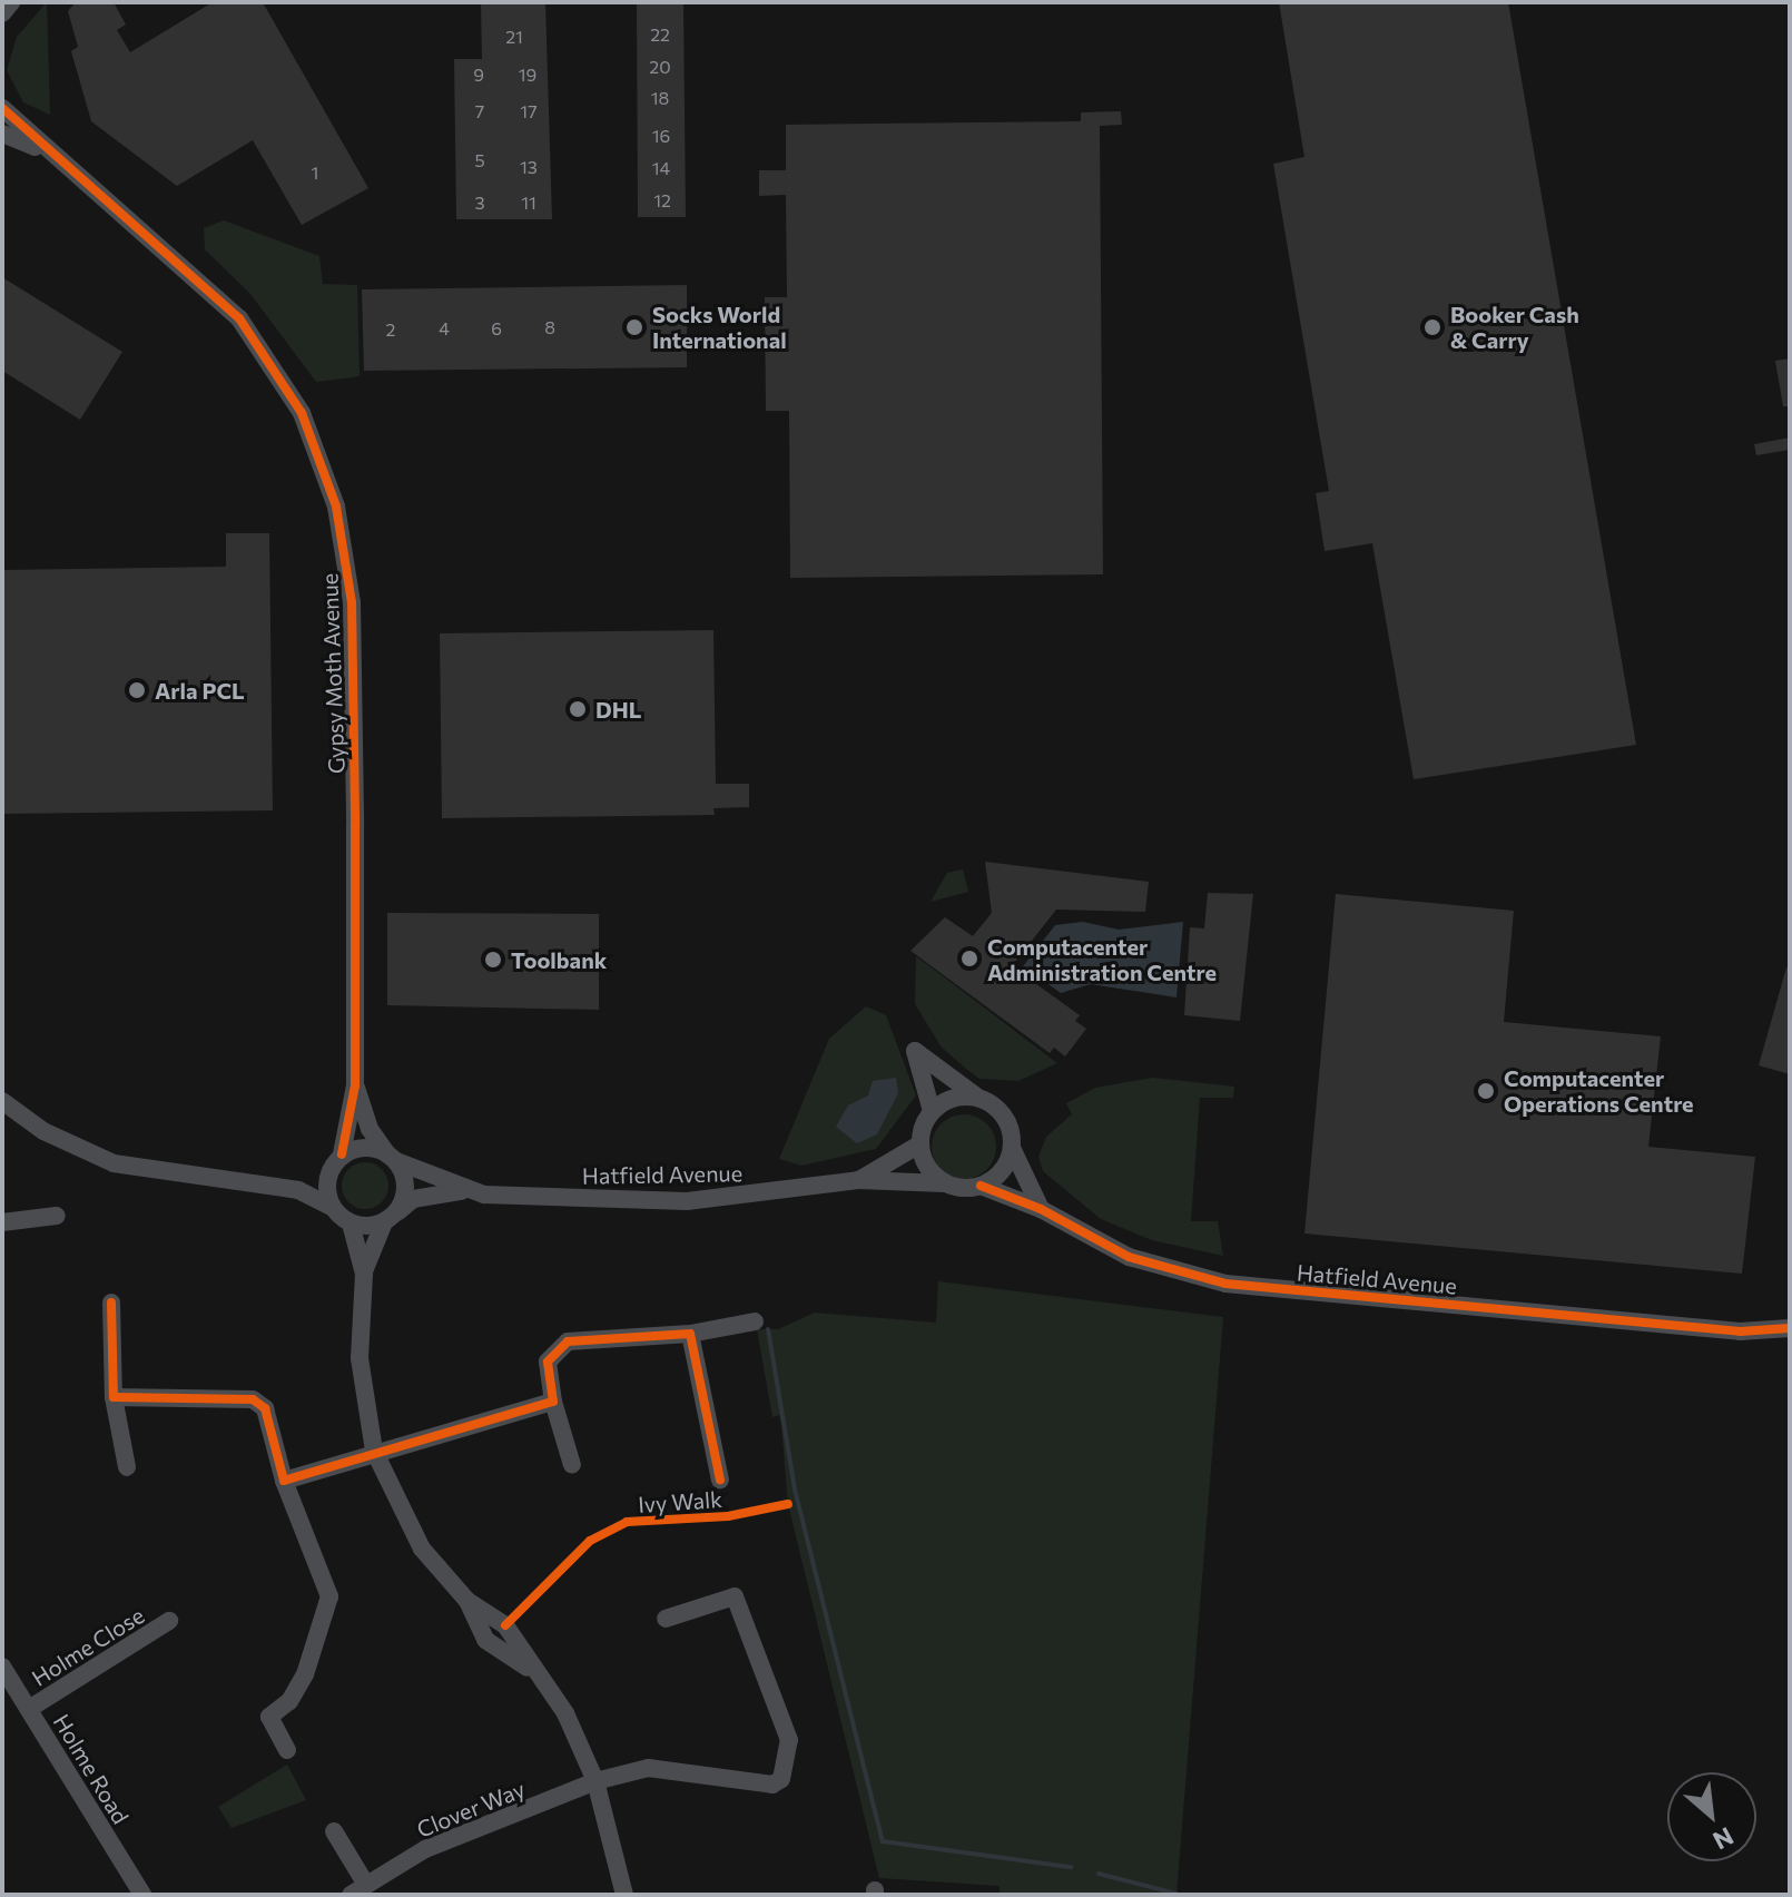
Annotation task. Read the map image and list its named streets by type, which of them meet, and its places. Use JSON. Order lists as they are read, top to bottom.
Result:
{
  "streets": {
    "street": [
      "Gypsy Moth Avenue",
      "Hatfield Avenue",
      "Holme Close",
      "Holme Road",
      "Clover Way"
    ],
    "cycle path": ["Ivy Walk"]
  },
  "crossings": [
    ["Gypsy Moth Avenue", "Hatfield Avenue"],
    ["Holme Close", "Holme Road"]
  ],
  "places": [
    "Socks World International",
    "Booker Cash & Carry",
    "Arla PCL",
    "DHL",
    "Computacenter Administration Centre",
    "Toolbank",
    "Computacenter Operations Centre"
  ],
  "house_numbers": [
    "22",
    "21",
    "20",
    "9",
    "19",
    "18",
    "7",
    "17",
    "16",
    "5",
    "13",
    "14",
    "1",
    "12",
    "3",
    "11",
    "8",
    "4",
    "6",
    "2"
  ],
  "north": "bottom right"
}
